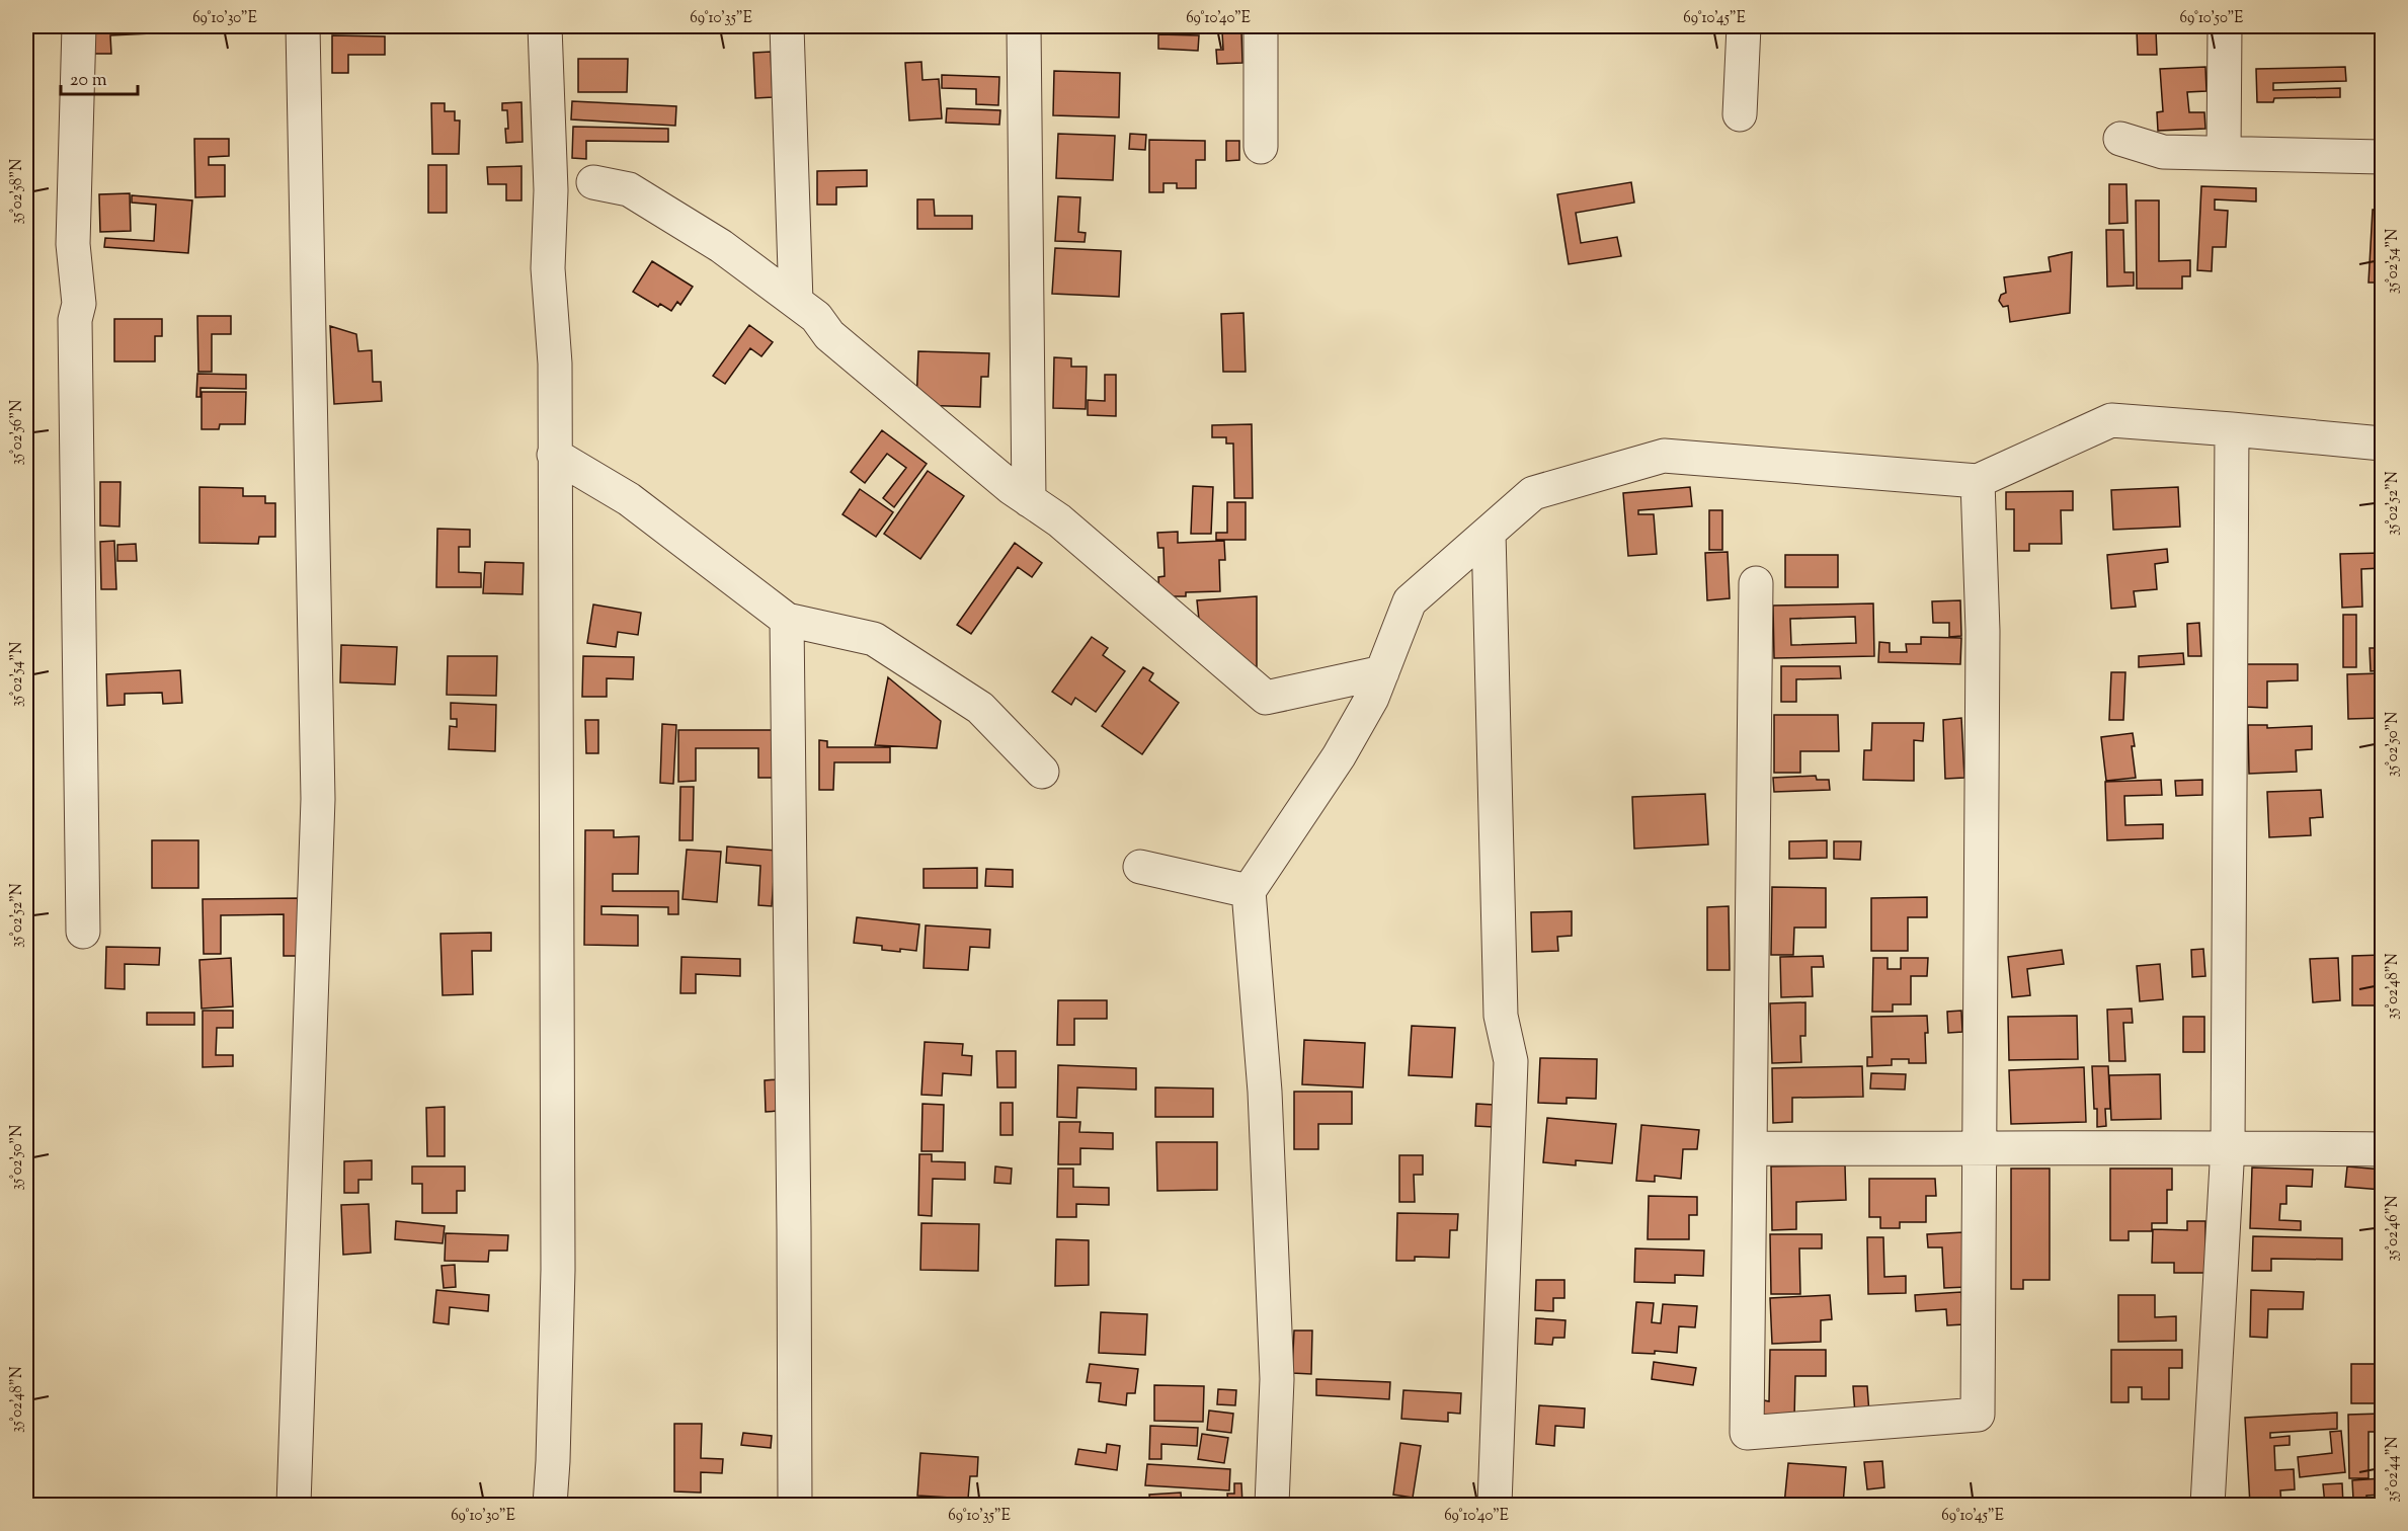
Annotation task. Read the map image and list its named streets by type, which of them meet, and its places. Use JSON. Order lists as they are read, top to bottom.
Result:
{
  "scale_bar": "20 m",
  "coordinates": [
    "69°10'30\"E",
    "69°10'35\"E",
    "69°10'40\"E",
    "69°10'45\"E",
    "69°10'50\"E",
    "35°02'58\"N",
    "35°02'54\"N",
    "35°02'56\"N",
    "35°02'52\"N",
    "35°02'50\"N",
    "35°02'48\"N",
    "35°02'46\"N",
    "35°02'44\"N"
  ]
}
